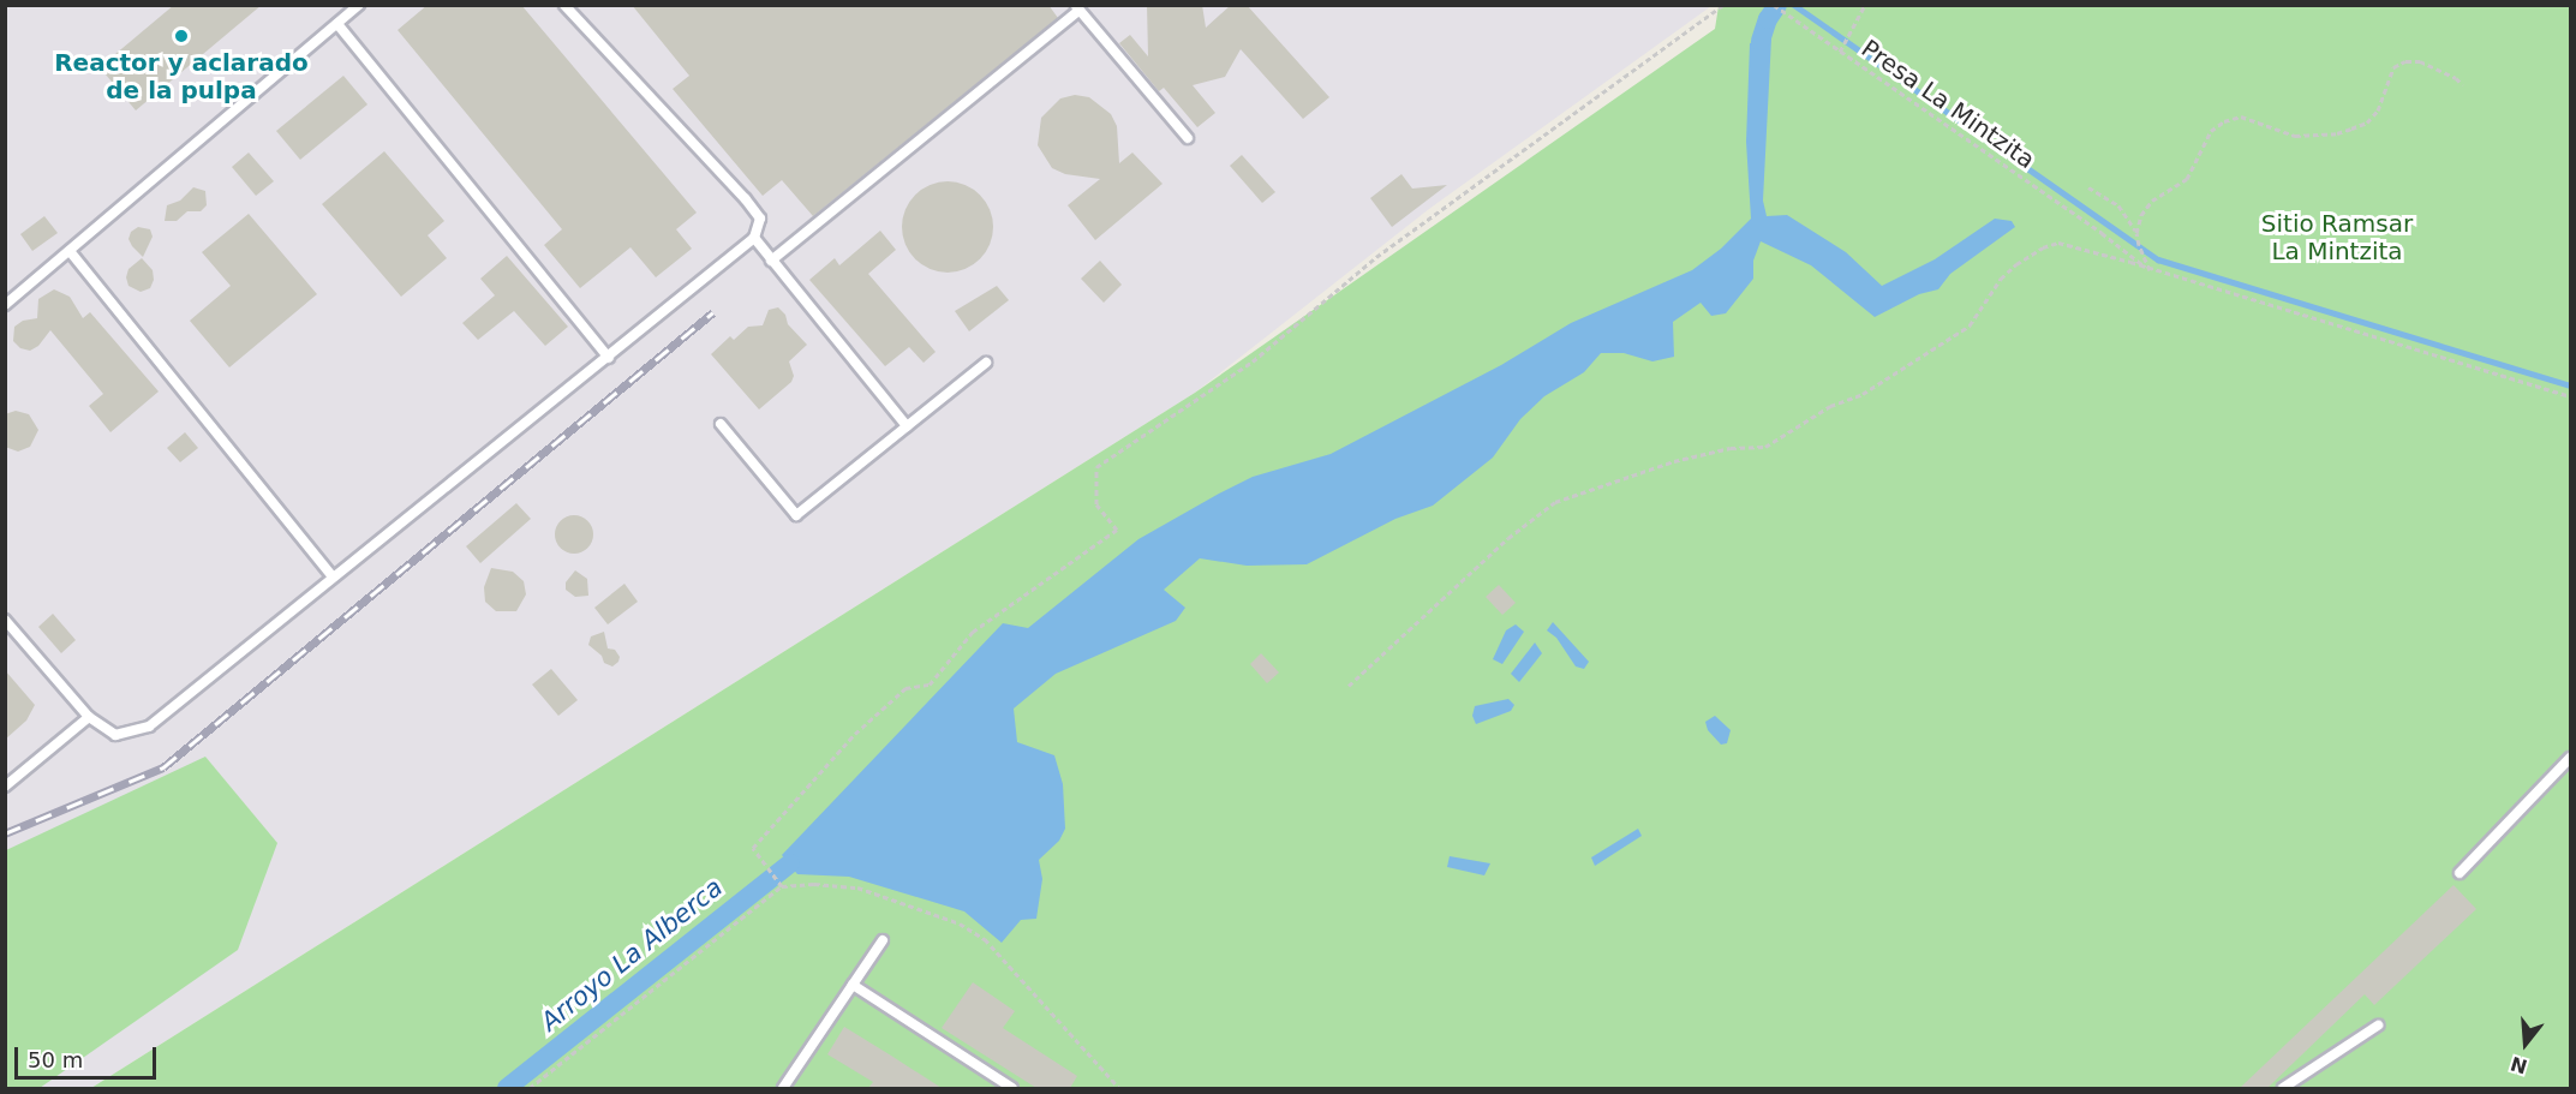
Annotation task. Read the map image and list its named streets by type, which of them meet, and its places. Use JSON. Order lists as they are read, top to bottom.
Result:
{
  "streets": {
    "path": ["Presa La Mintzita"]
  },
  "water": ["Arroyo La Alberca"],
  "parks": ["Sitio Ramsar La Mintzita"],
  "places": ["Reactor y aclarado de la pulpa"],
  "scale_bar": "50 m",
  "north": "bottom"
}
